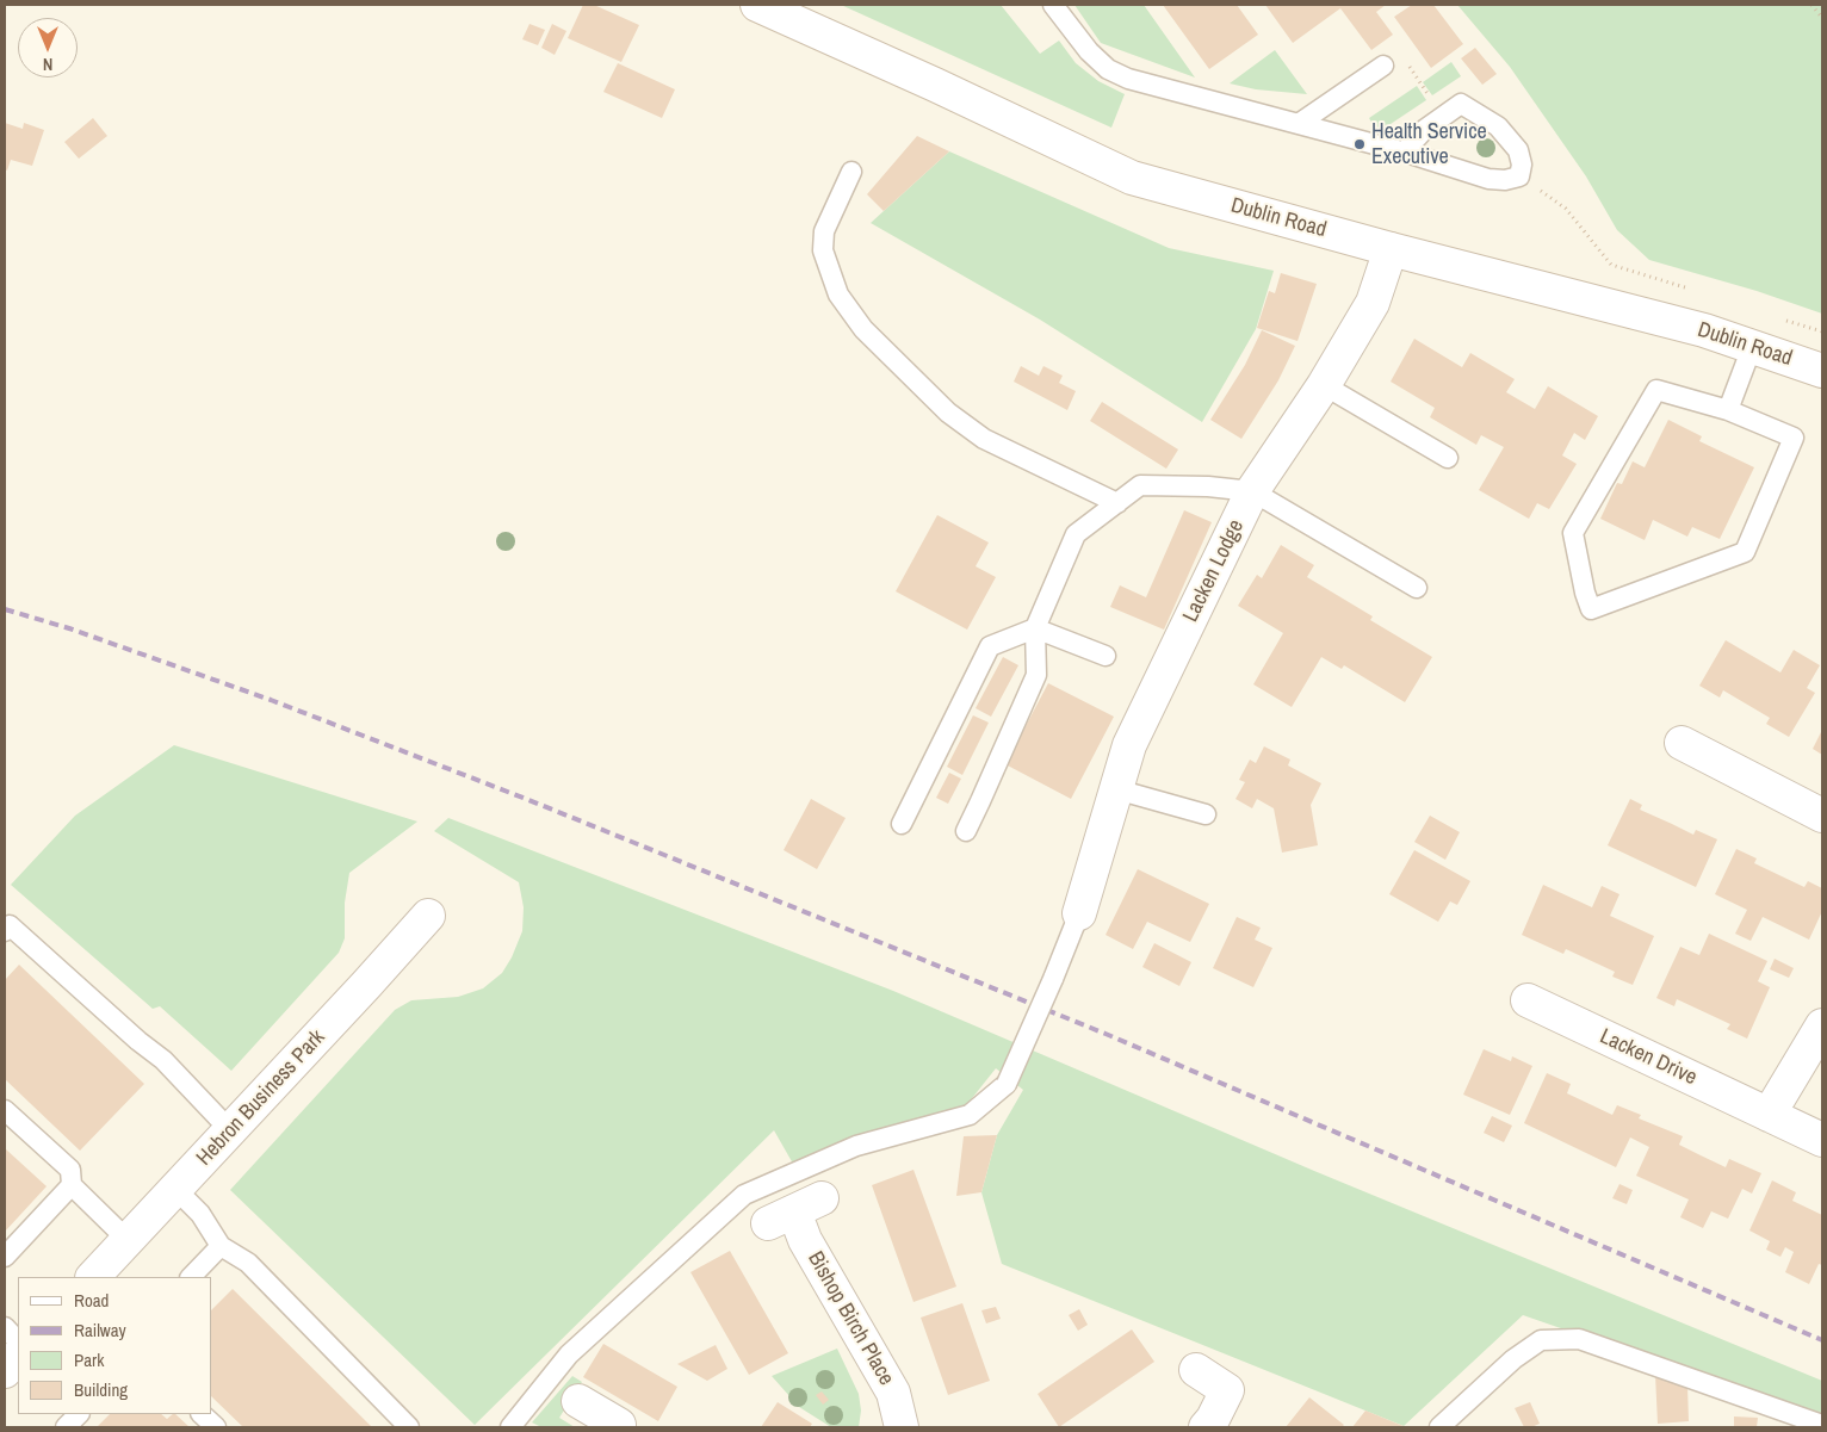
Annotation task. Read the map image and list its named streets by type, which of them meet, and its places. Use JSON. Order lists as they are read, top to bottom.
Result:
{
  "streets": {
    "street": [
      "Dublin Road",
      "Lacken Lodge",
      "Lacken Drive",
      "Hebron Business Park",
      "Bishop Birch Place"
    ]
  },
  "crossings": [
    ["Dublin Road", "Lacken Lodge"]
  ],
  "places": ["Health Service Executive"],
  "legend": [
    "Road",
    "Railway",
    "Park",
    "Building"
  ],
  "north": "bottom"
}
